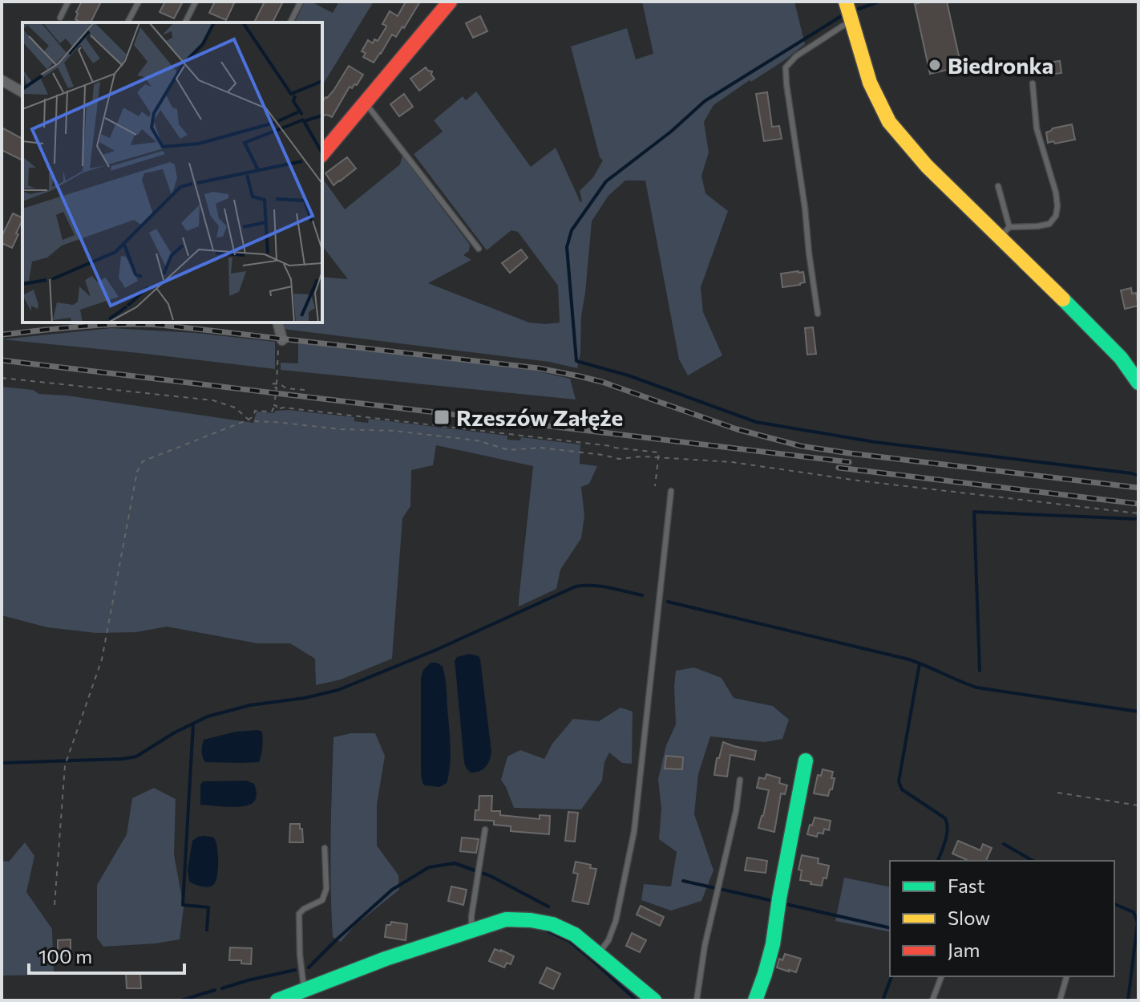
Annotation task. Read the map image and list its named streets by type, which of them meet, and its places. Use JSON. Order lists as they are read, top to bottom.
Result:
{
  "places": {
    "other": ["Biedronka"],
    "transit": ["Rzeszów Załęże"]
  },
  "legend": ["Fast", "Slow", "Jam"],
  "scale_bar": "100 m"
}
